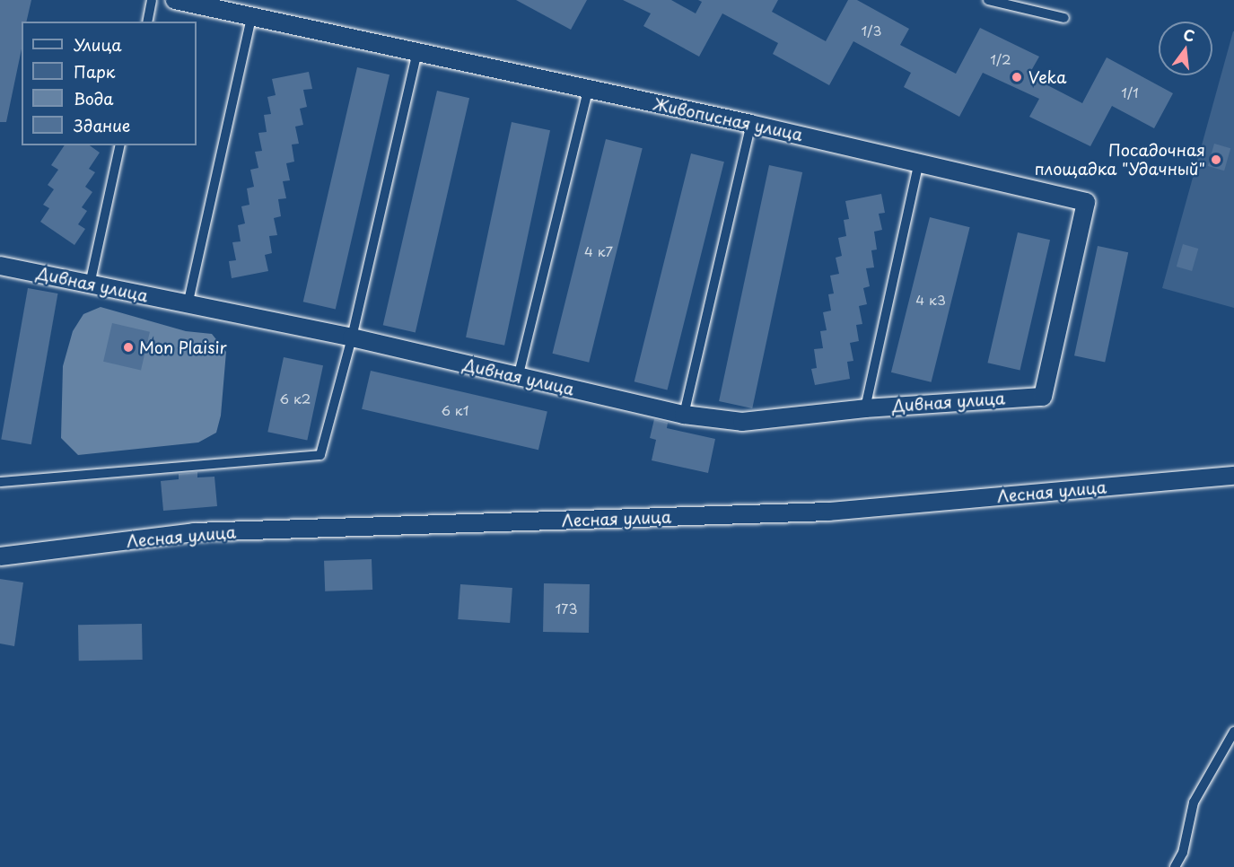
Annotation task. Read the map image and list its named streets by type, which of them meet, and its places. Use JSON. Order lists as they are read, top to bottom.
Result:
{
  "streets": {
    "street": ["Живописная улица", "Дивная улица", "Лесная улица"]
  },
  "crossings": [
    ["Живописная улица", "Дивная улица"]
  ],
  "places": ["Veka", "Посадочная площадка \"Удачный\"", "Mon Plaisir"],
  "house_numbers": [
    "1/3",
    "1/2",
    "1/1",
    "4 к7",
    "4 к3",
    "6 к2",
    "6 к1",
    "173"
  ],
  "legend": [
    "Улица",
    "Парк",
    "Вода",
    "Здание"
  ],
  "north": "top"
}
